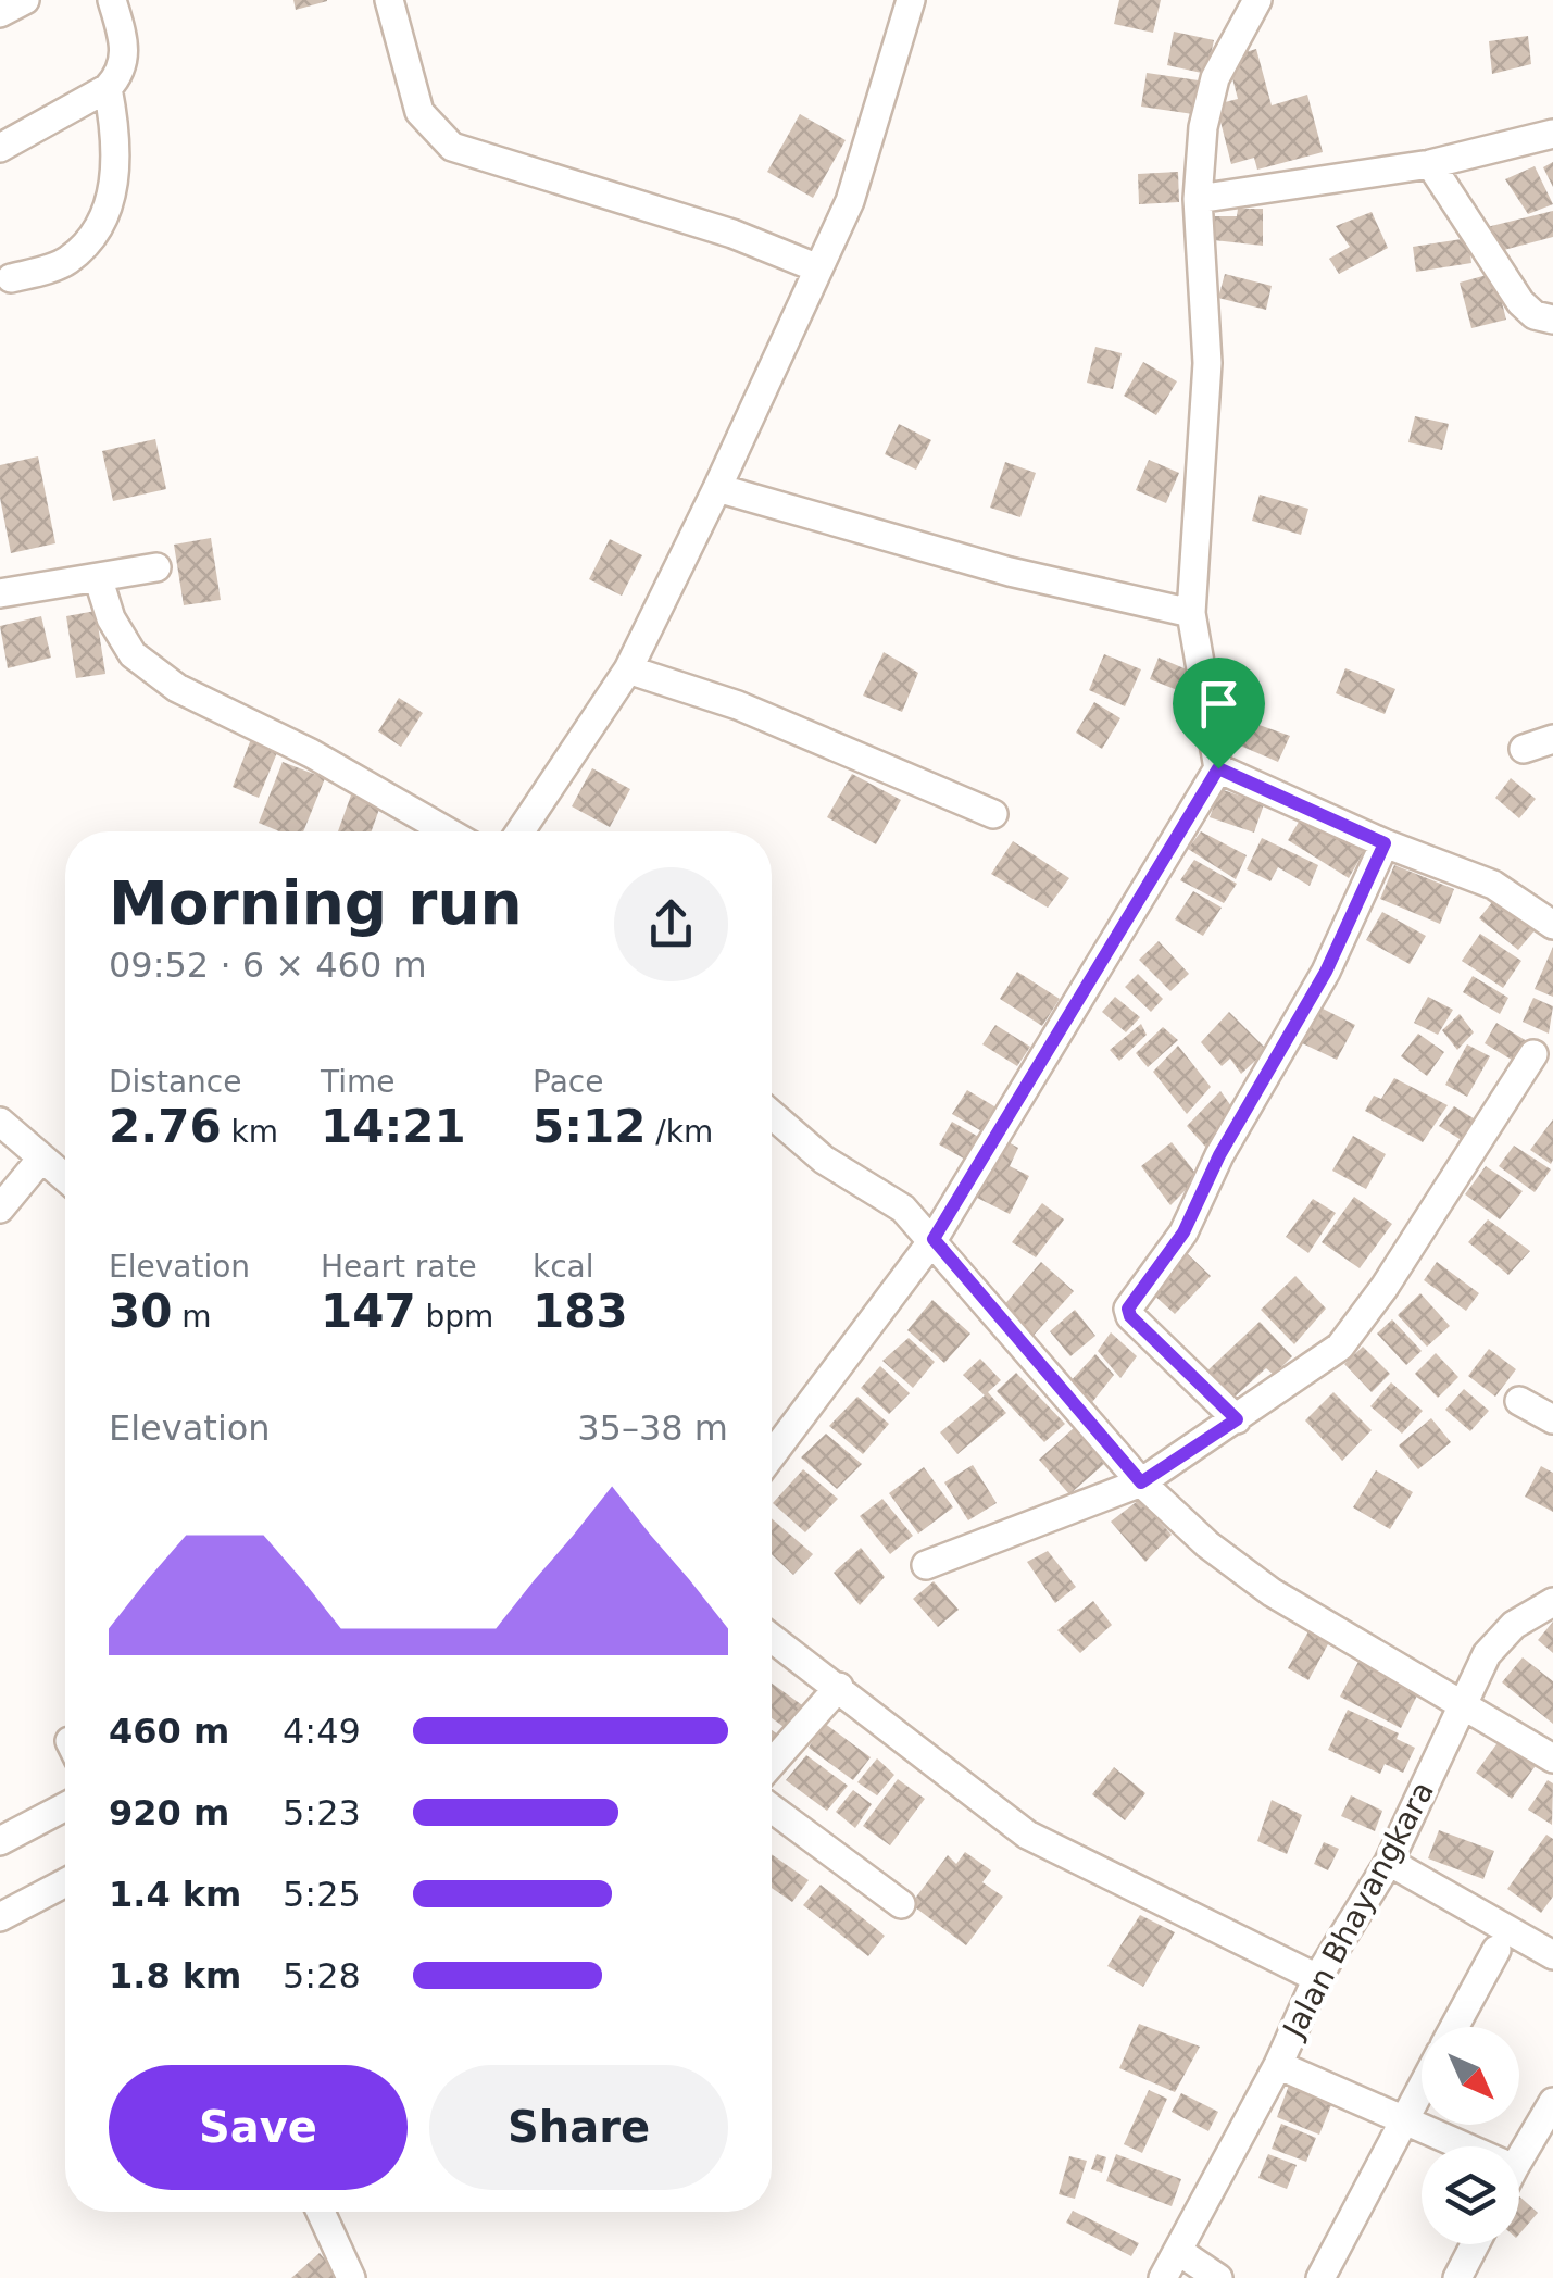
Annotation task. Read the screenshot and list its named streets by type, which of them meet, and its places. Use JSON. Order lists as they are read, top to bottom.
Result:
{
  "streets": {
    "street": ["Jalan Bhayangkara"]
  },
  "north": "bottom right",
  "page": {
    "heading": ["Morning run", "09:52 · 6 × 460 m"],
    "stats": [
      ["Distance", "2.76 km"],
      ["Time", "14:21"],
      ["Pace", "5:12 /km"],
      ["Elevation", "30 m"],
      ["Heart rate", "147 bpm"],
      ["kcal", "183"]
    ],
    "chart": ["Elevation", "35–38 m"],
    "list": [
      {
        "name": "460 m",
        "note": "4:49"
      },
      {
        "name": "920 m",
        "note": "5:23"
      },
      {
        "name": "1.4 km",
        "note": "5:25"
      },
      {
        "name": "1.8 km",
        "note": "5:28"
      }
    ],
    "buttons": ["Save", "Share"]
  }
}
